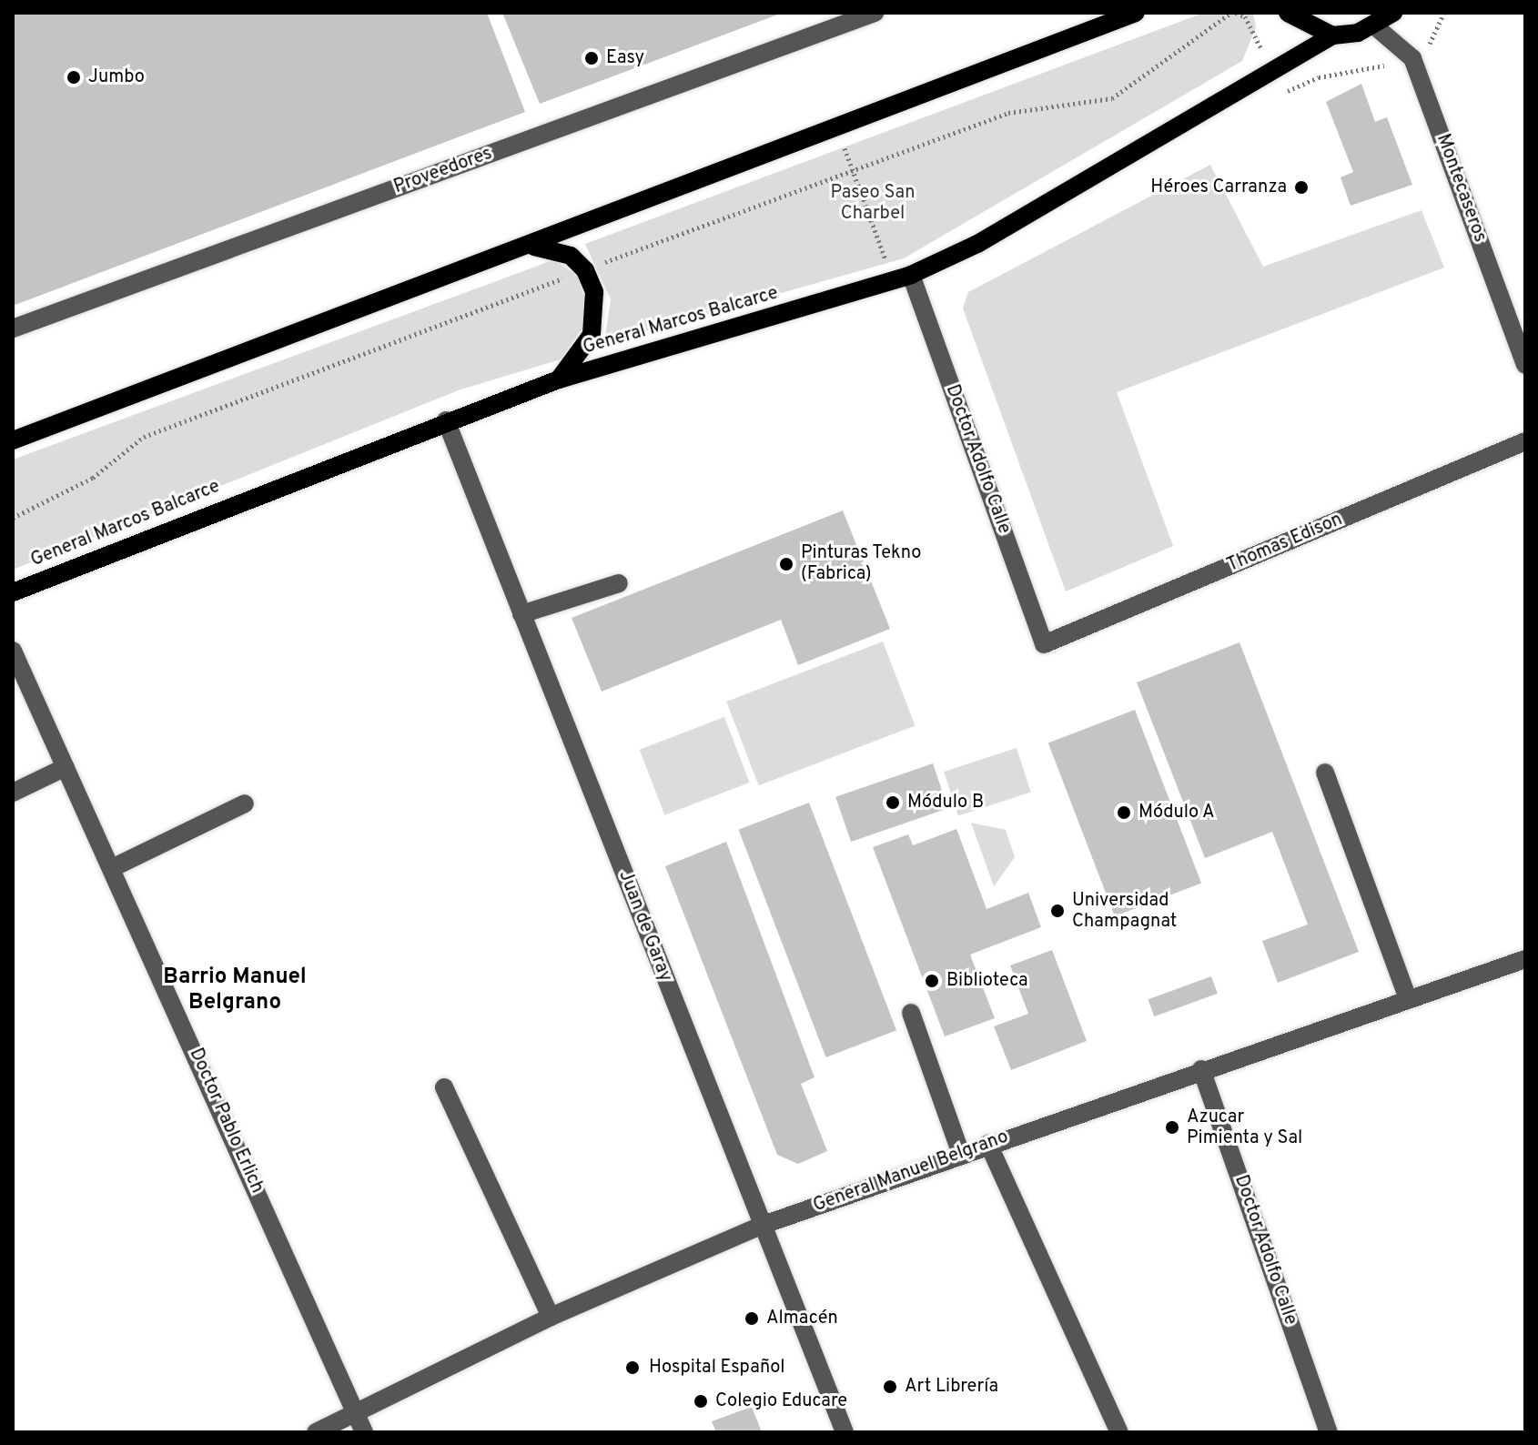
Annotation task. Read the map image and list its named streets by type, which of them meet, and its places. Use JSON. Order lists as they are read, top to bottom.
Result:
{
  "streets": {
    "main road": ["General Marcos Balcarce"],
    "street": [
      "Proveedores",
      "Montecaseros",
      "Doctor Adolfo Calle",
      "Thomas Edison",
      "Juan de Garay",
      "Doctor Pablo Erlich",
      "General Manuel Belgrano"
    ]
  },
  "crossings": [
    ["Montecaseros", "General Marcos Balcarce"],
    ["General Marcos Balcarce", "Doctor Adolfo Calle"],
    ["General Marcos Balcarce", "Juan de Garay"],
    ["Doctor Adolfo Calle", "Thomas Edison"],
    ["Doctor Adolfo Calle", "General Manuel Belgrano"],
    ["Juan de Garay", "General Manuel Belgrano"],
    ["Doctor Pablo Erlich", "General Manuel Belgrano"]
  ],
  "districts": ["Barrio Manuel Belgrano"],
  "parks": ["Paseo San Charbel"],
  "places": [
    "Easy",
    "Jumbo",
    "Héroes Carranza",
    "Pinturas Tekno (Fabrica)",
    "Módulo B",
    "Módulo A",
    "Universidad Champagnat",
    "Biblioteca",
    "Azucar Pimienta y Sal",
    "Almacén",
    "Hospital Español",
    "Art Librería",
    "Colegio Educare"
  ]
}
